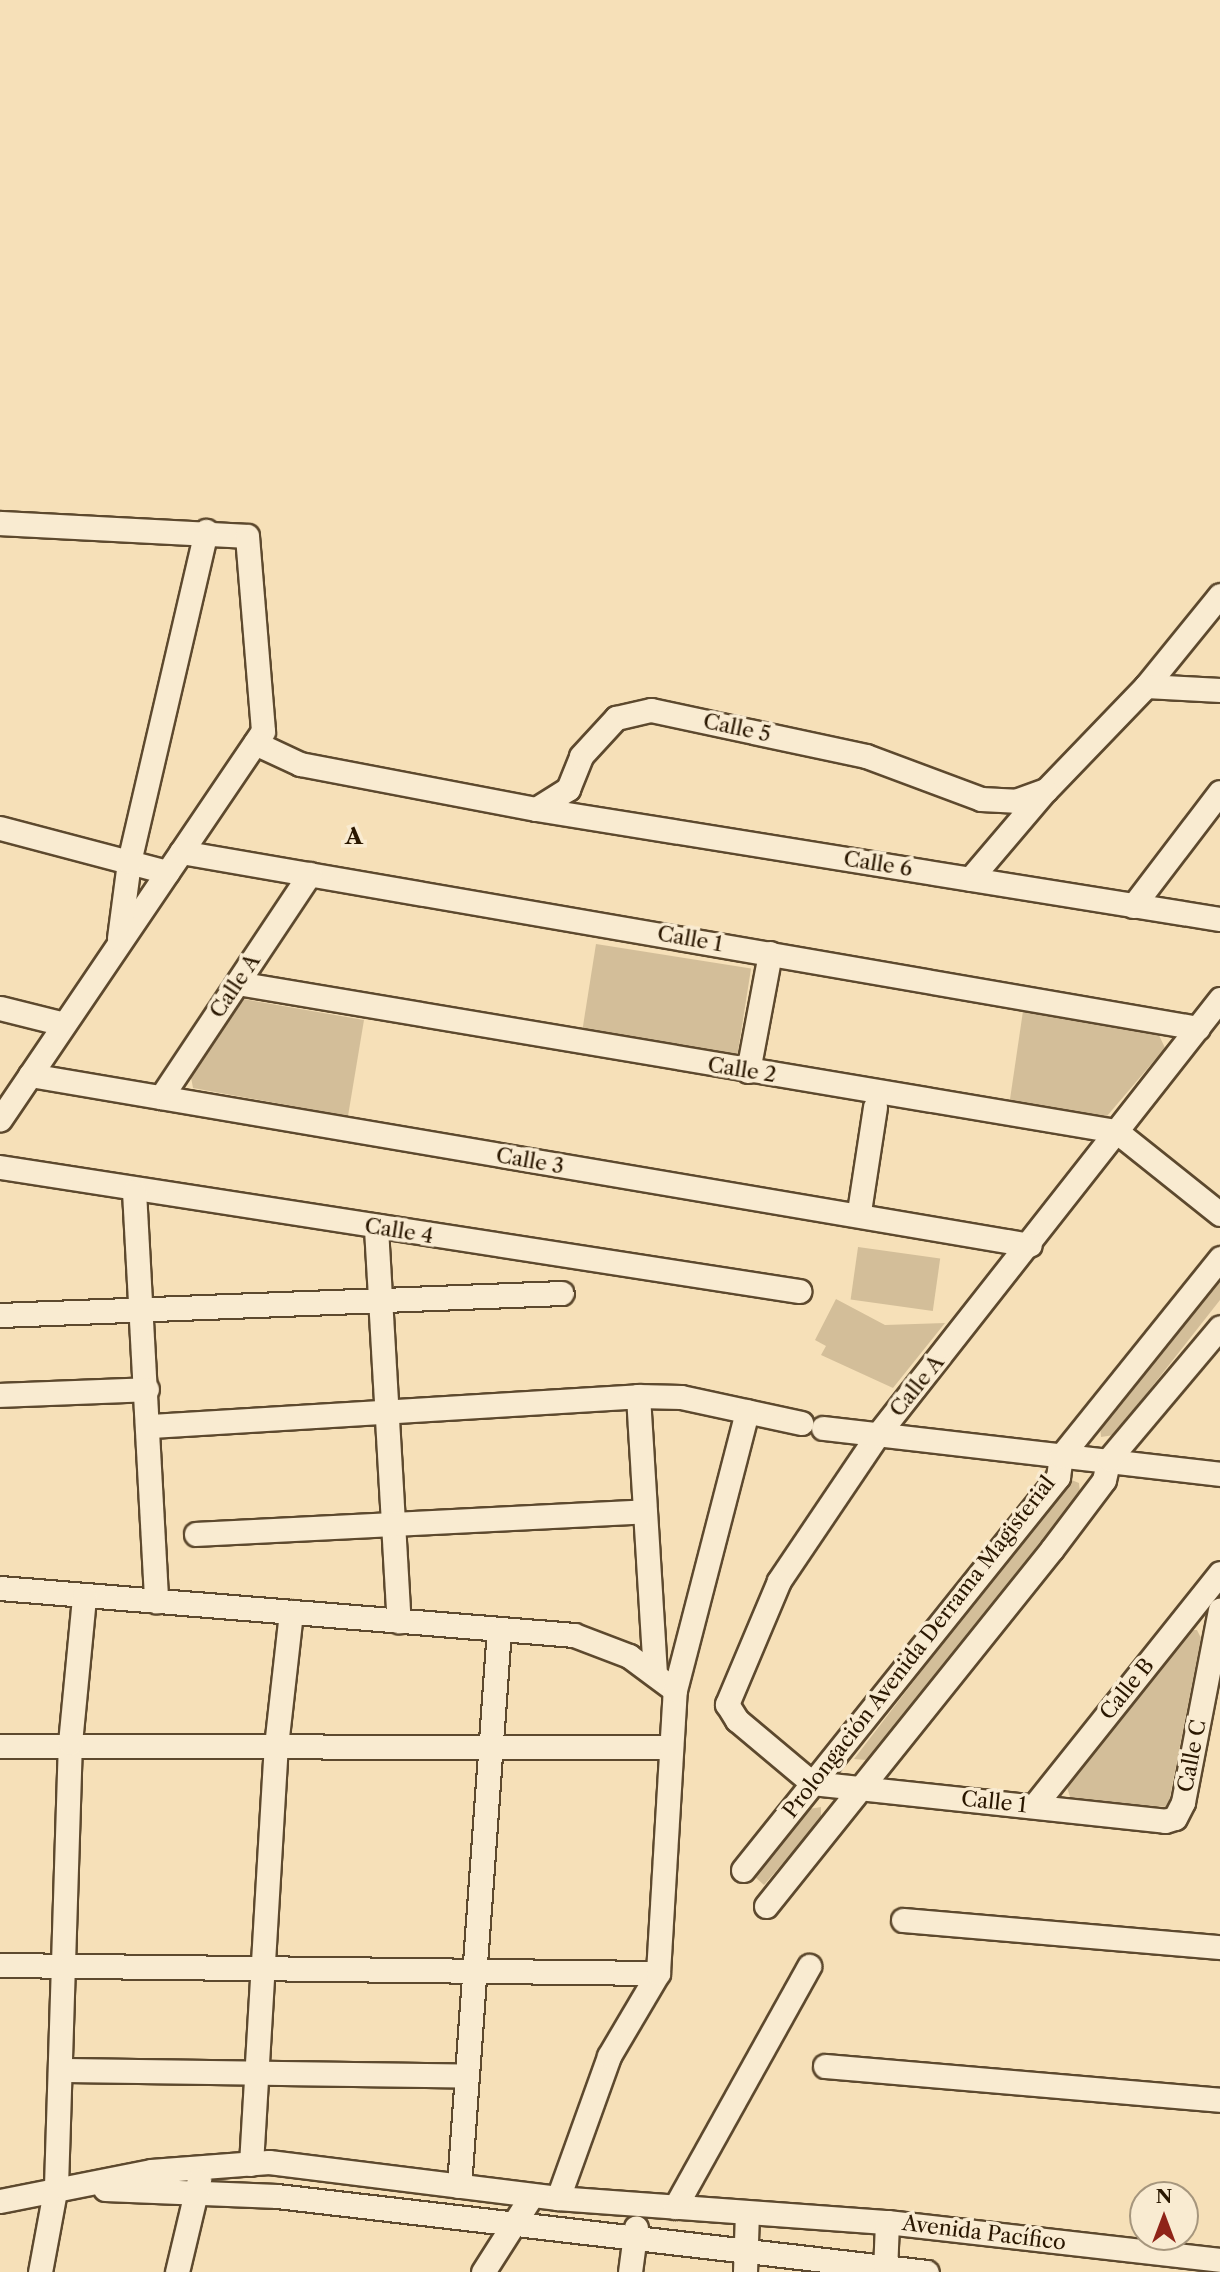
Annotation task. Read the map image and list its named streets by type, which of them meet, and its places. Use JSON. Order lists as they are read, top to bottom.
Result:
{
  "streets": {
    "street": [
      "Calle 5",
      "Calle 6",
      "Calle 1",
      "Calle A",
      "Calle 2",
      "Calle 3",
      "Calle 4",
      "Prolongación Avenida Derrama Magisterial",
      "Calle B",
      "Calle C",
      "Avenida Pacífico"
    ]
  },
  "crossings": [
    ["Calle 5", "Calle 6"],
    ["Calle 1", "Calle A"],
    ["Calle 1", "Prolongación Avenida Derrama Magisterial"],
    ["Calle 1", "Calle B"],
    ["Calle 1", "Calle C"],
    ["Calle A", "Calle 2"],
    ["Calle A", "Calle 3"],
    ["Calle A", "Prolongación Avenida Derrama Magisterial"]
  ],
  "districts": ["A"],
  "north": "top"
}
